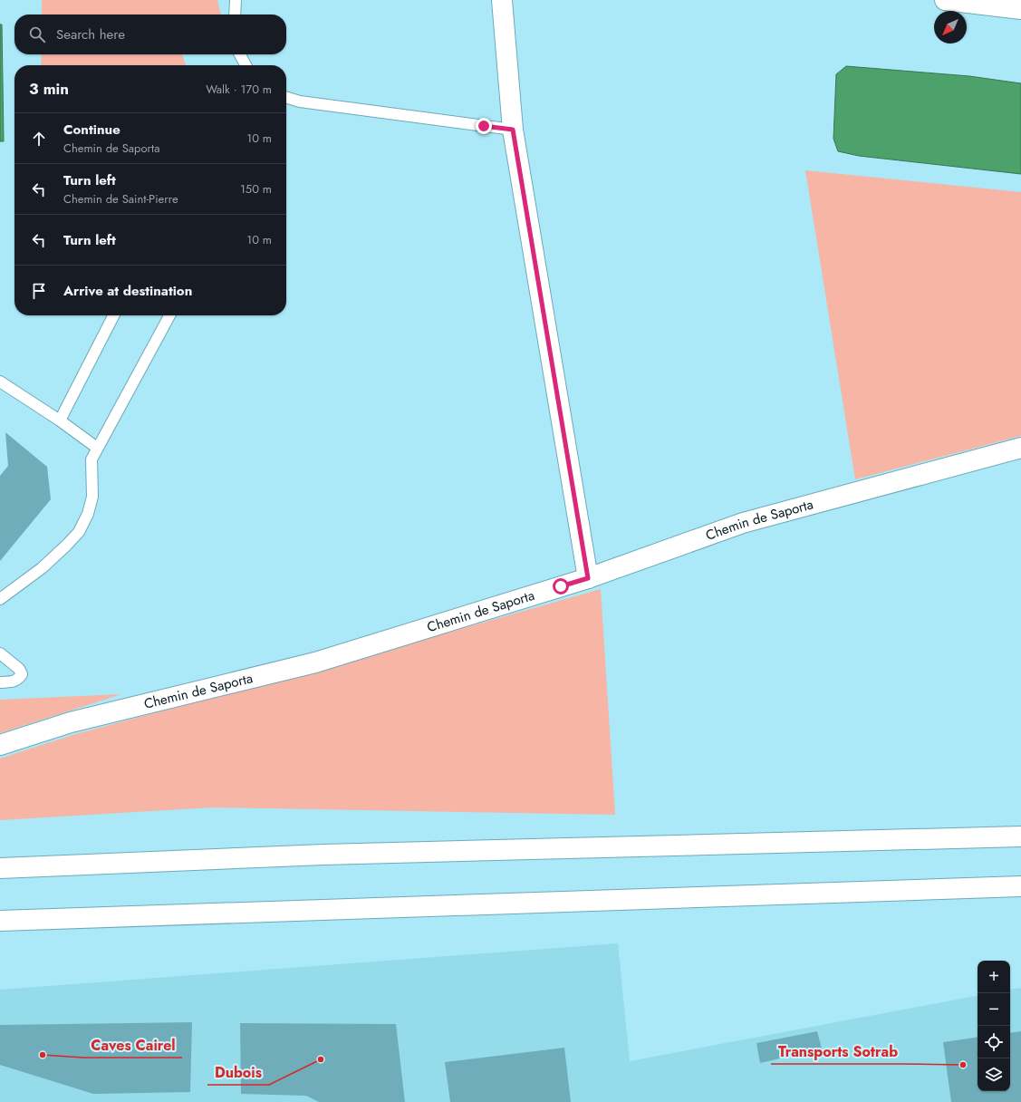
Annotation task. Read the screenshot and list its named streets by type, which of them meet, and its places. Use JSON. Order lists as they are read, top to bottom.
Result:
{
  "streets": {
    "main road": ["Chemin de Saporta"]
  },
  "places": ["Caves Cairel", "Dubois", "Transports Sotrab"],
  "north": "bottom left",
  "page": {
    "search": "Search here",
    "heading": ["3 min", "Walk · 170 m"],
    "list": [
      ["Continue", "Chemin de Saporta", "10 m"],
      ["Turn left", "Chemin de Saint-Pierre", "150 m"],
      ["Turn left", "10 m"],
      "Arrive at destination"
    ],
    "map_buttons": ["+", "−"]
  }
}
